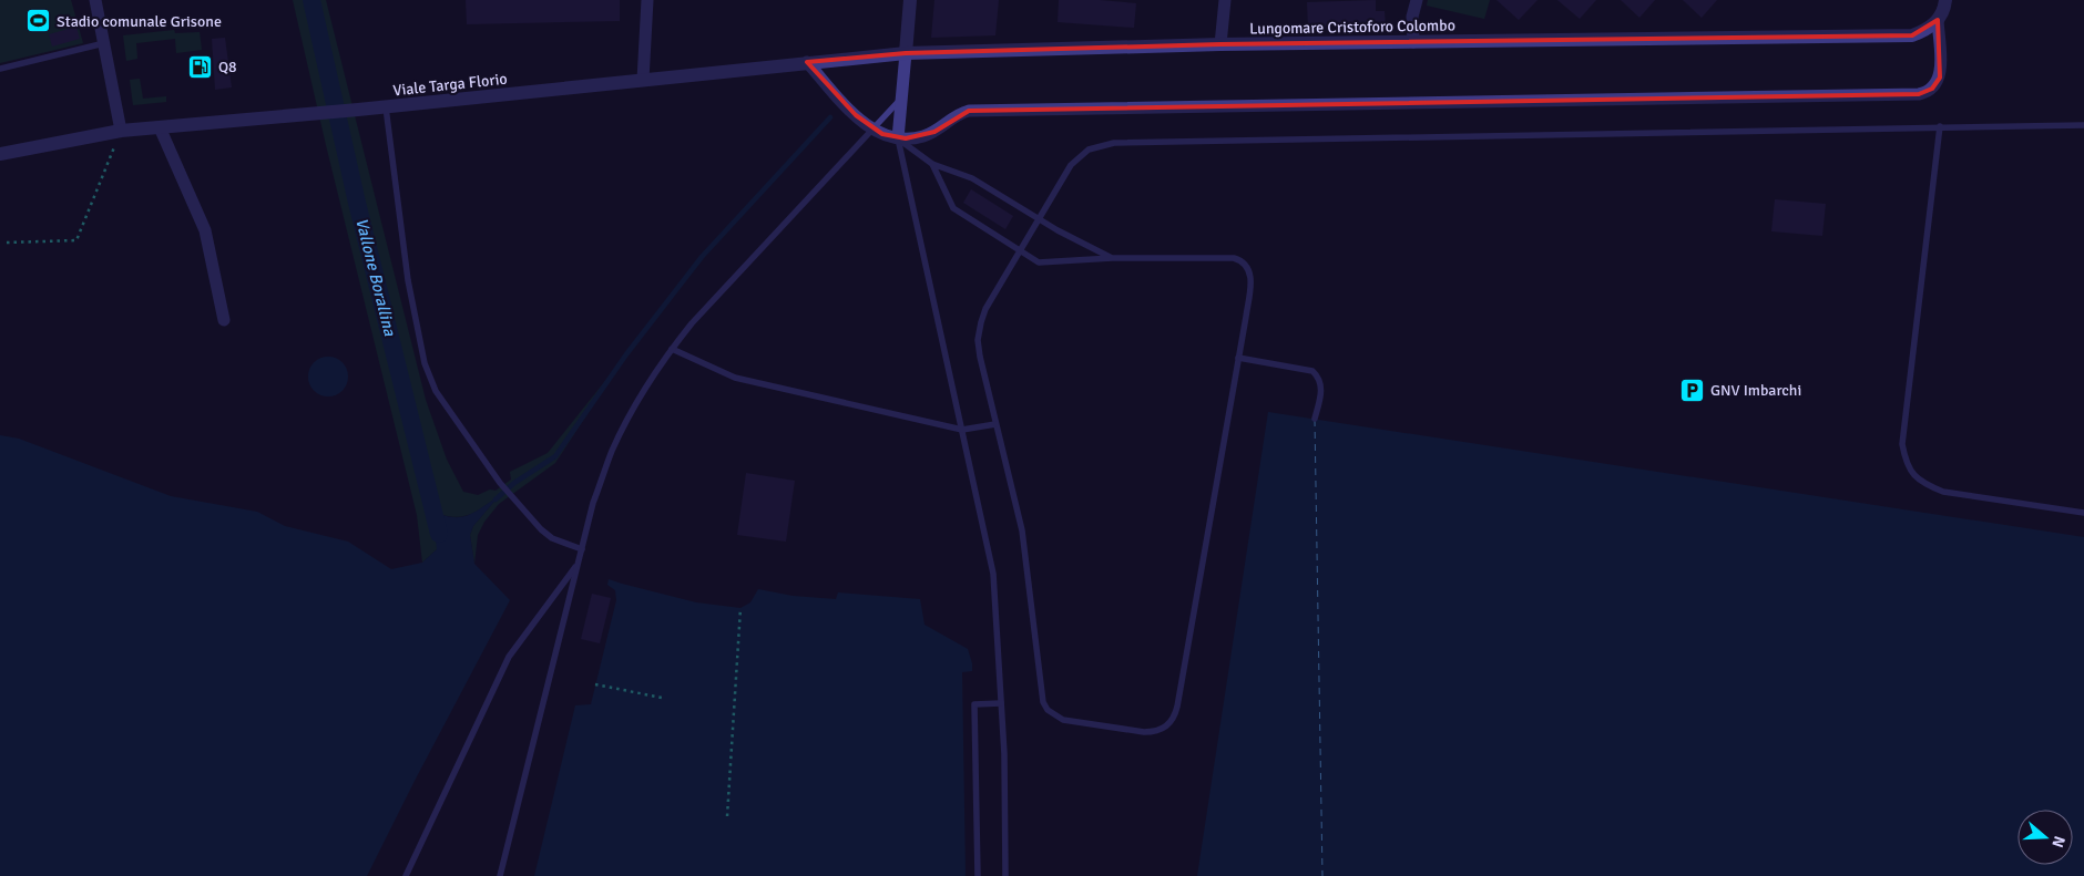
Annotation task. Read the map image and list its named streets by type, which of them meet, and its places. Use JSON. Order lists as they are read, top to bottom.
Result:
{
  "streets": {
    "street": ["Lungomare Cristoforo Colombo", "Viale Targa Florio"]
  },
  "crossings": [
    ["Lungomare Cristoforo Colombo", "Viale Targa Florio"]
  ],
  "water": ["Vallone Borallina"],
  "places": {
    "sports": ["Stadio comunale Grisone"],
    "fuel station": ["Q8"],
    "parking": ["GNV Imbarchi"]
  },
  "north": "right"
}
